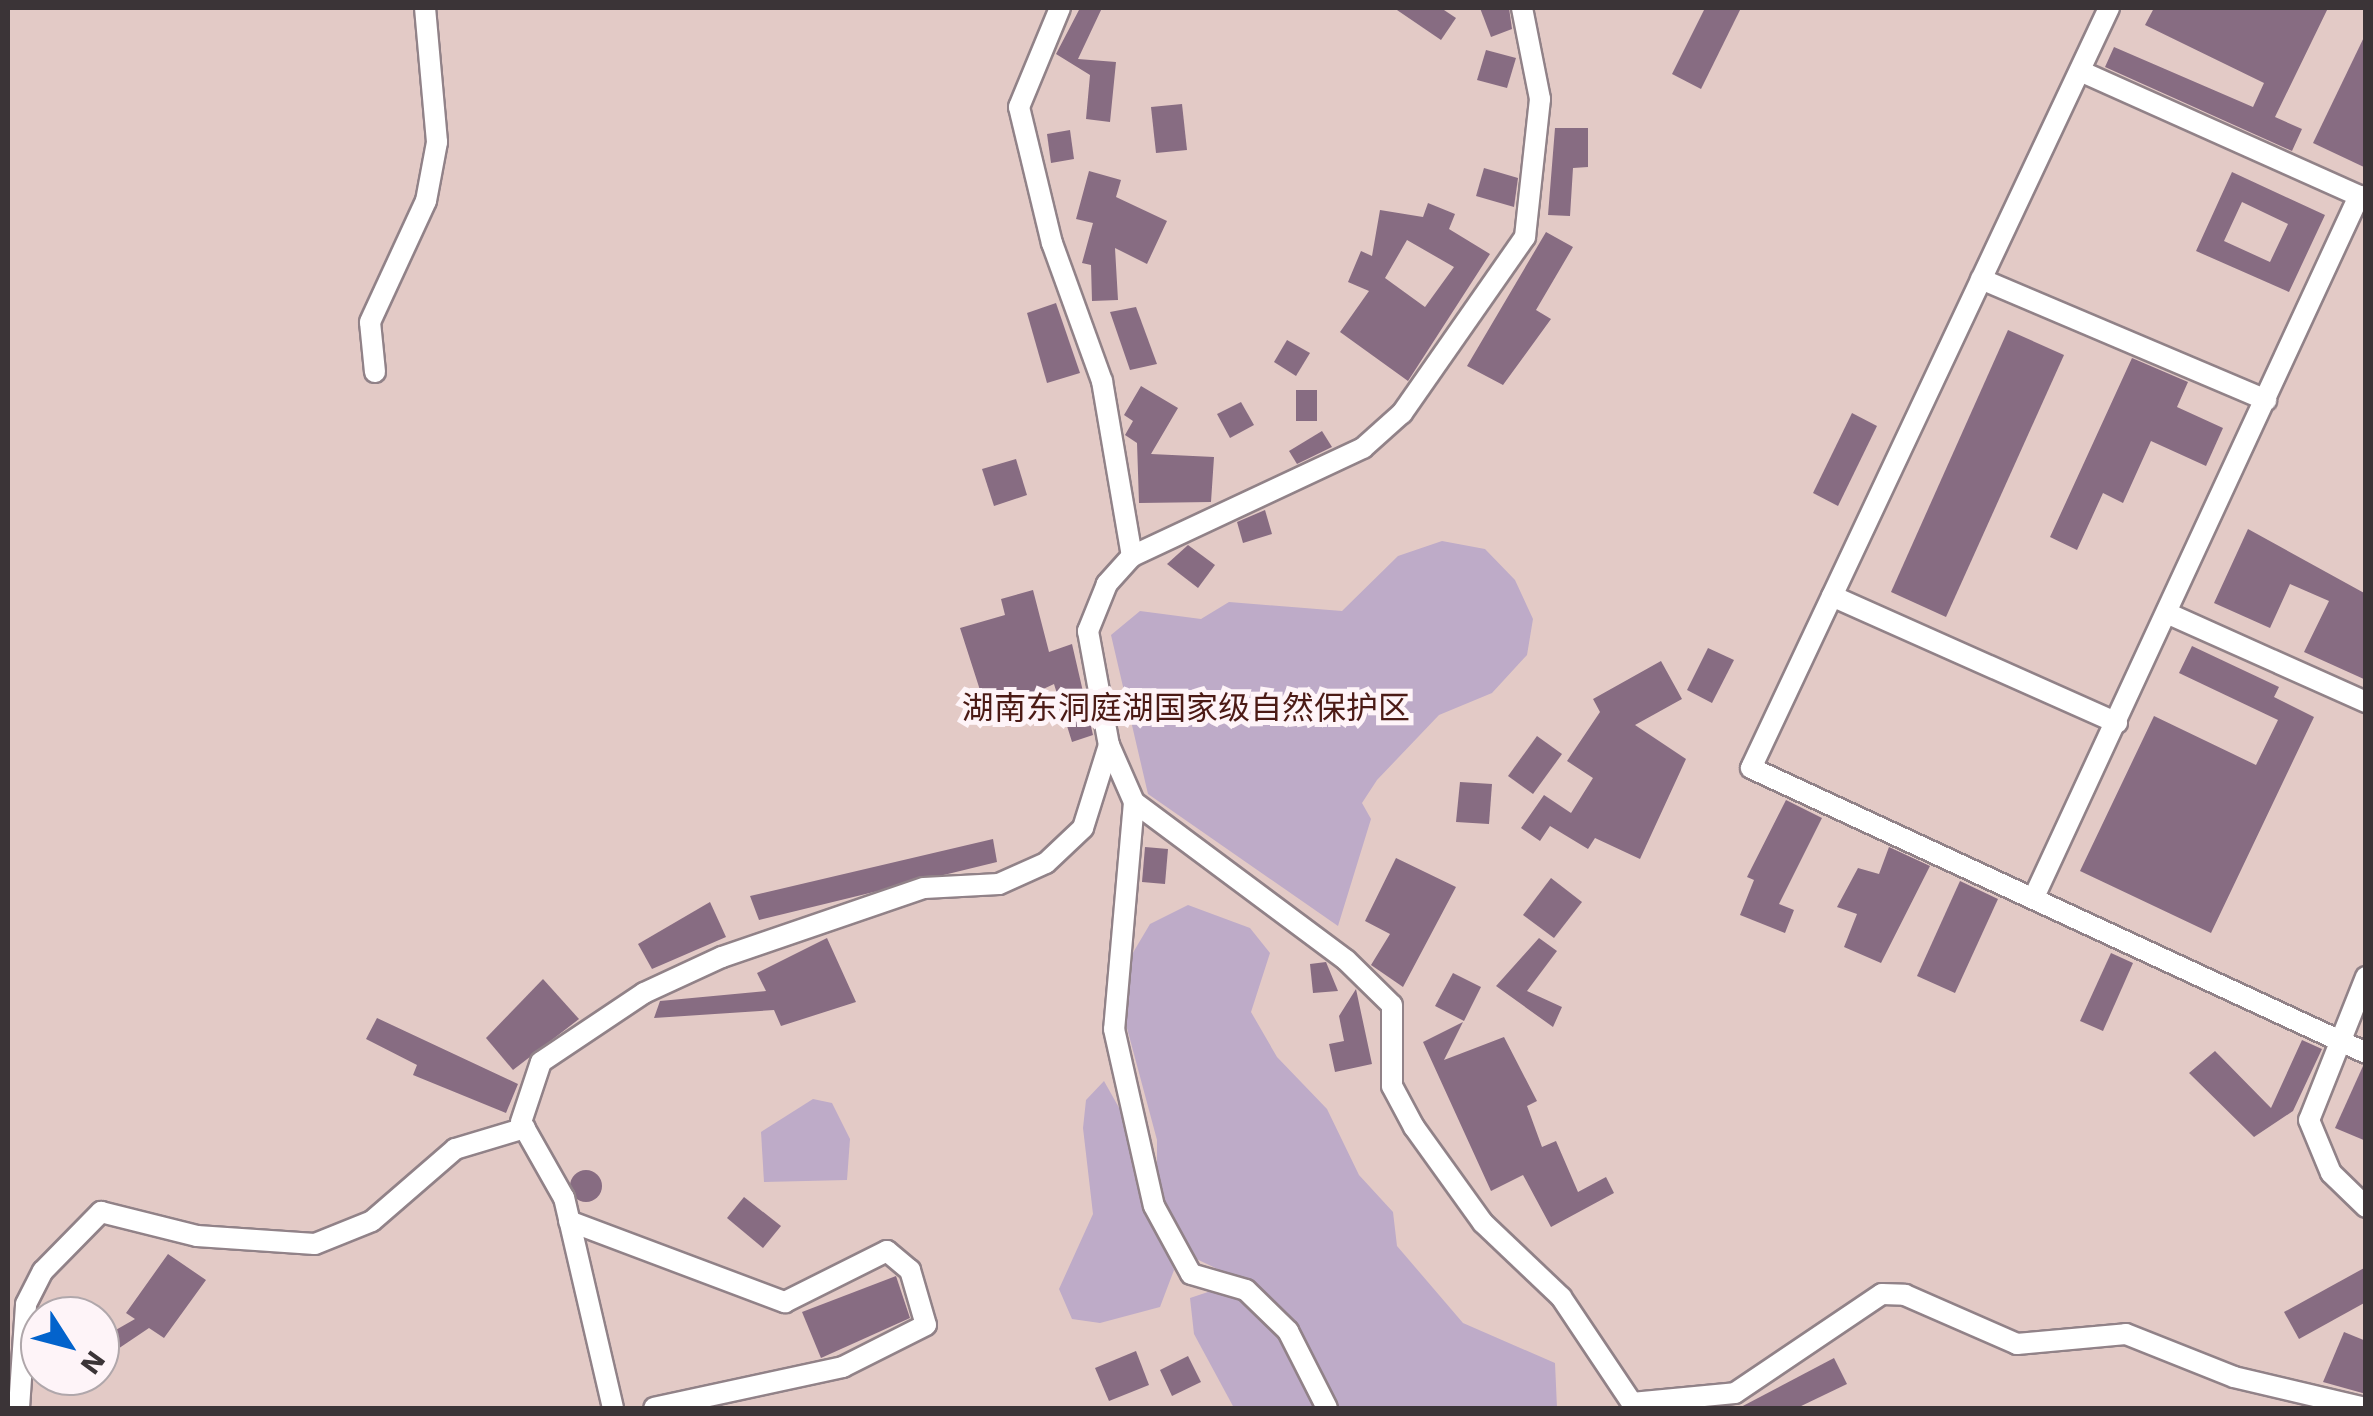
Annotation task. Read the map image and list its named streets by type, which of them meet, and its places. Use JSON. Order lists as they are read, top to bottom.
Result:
{
  "parks": ["湖南东洞庭湖国家级自然保护区"],
  "north": "bottom right"
}
